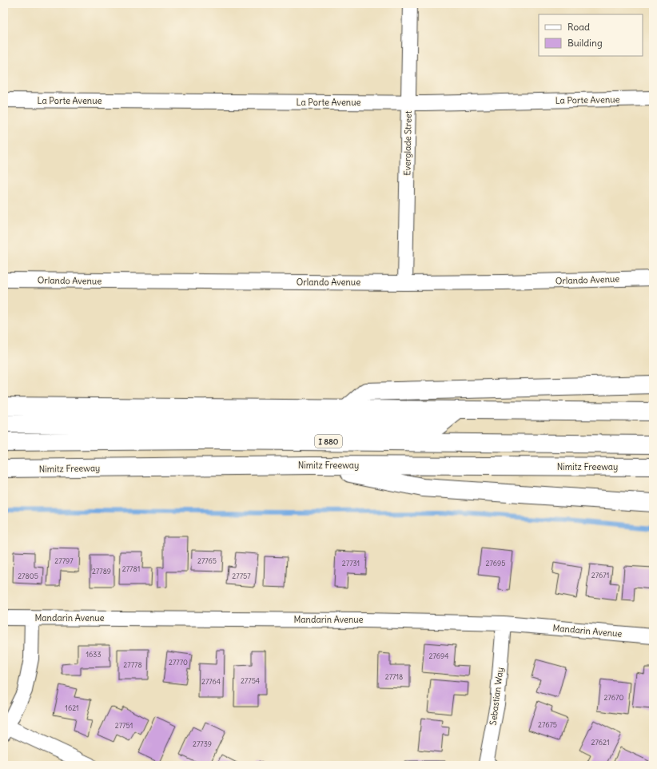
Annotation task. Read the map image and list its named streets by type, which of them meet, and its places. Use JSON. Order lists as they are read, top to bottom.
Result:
{
  "streets": {
    "highway": ["I 880", "Nimitz Freeway"],
    "street": [
      "La Porte Avenue",
      "Everglade Street",
      "Orlando Avenue",
      "Mandarin Avenue",
      "Sebastian Way"
    ]
  },
  "crossings": [
    ["La Porte Avenue", "Everglade Street"],
    ["Everglade Street", "Orlando Avenue"],
    ["Mandarin Avenue", "Sebastian Way"]
  ],
  "house_numbers": [
    "27797",
    "27765",
    "27731",
    "27695",
    "27781",
    "27789",
    "27671",
    "27805",
    "27757",
    "1633",
    "27694",
    "27770",
    "27778",
    "27718",
    "27754",
    "27764",
    "27670",
    "1621",
    "27675",
    "27751",
    "27621",
    "27739"
  ],
  "legend": ["Road", "Building"]
}
